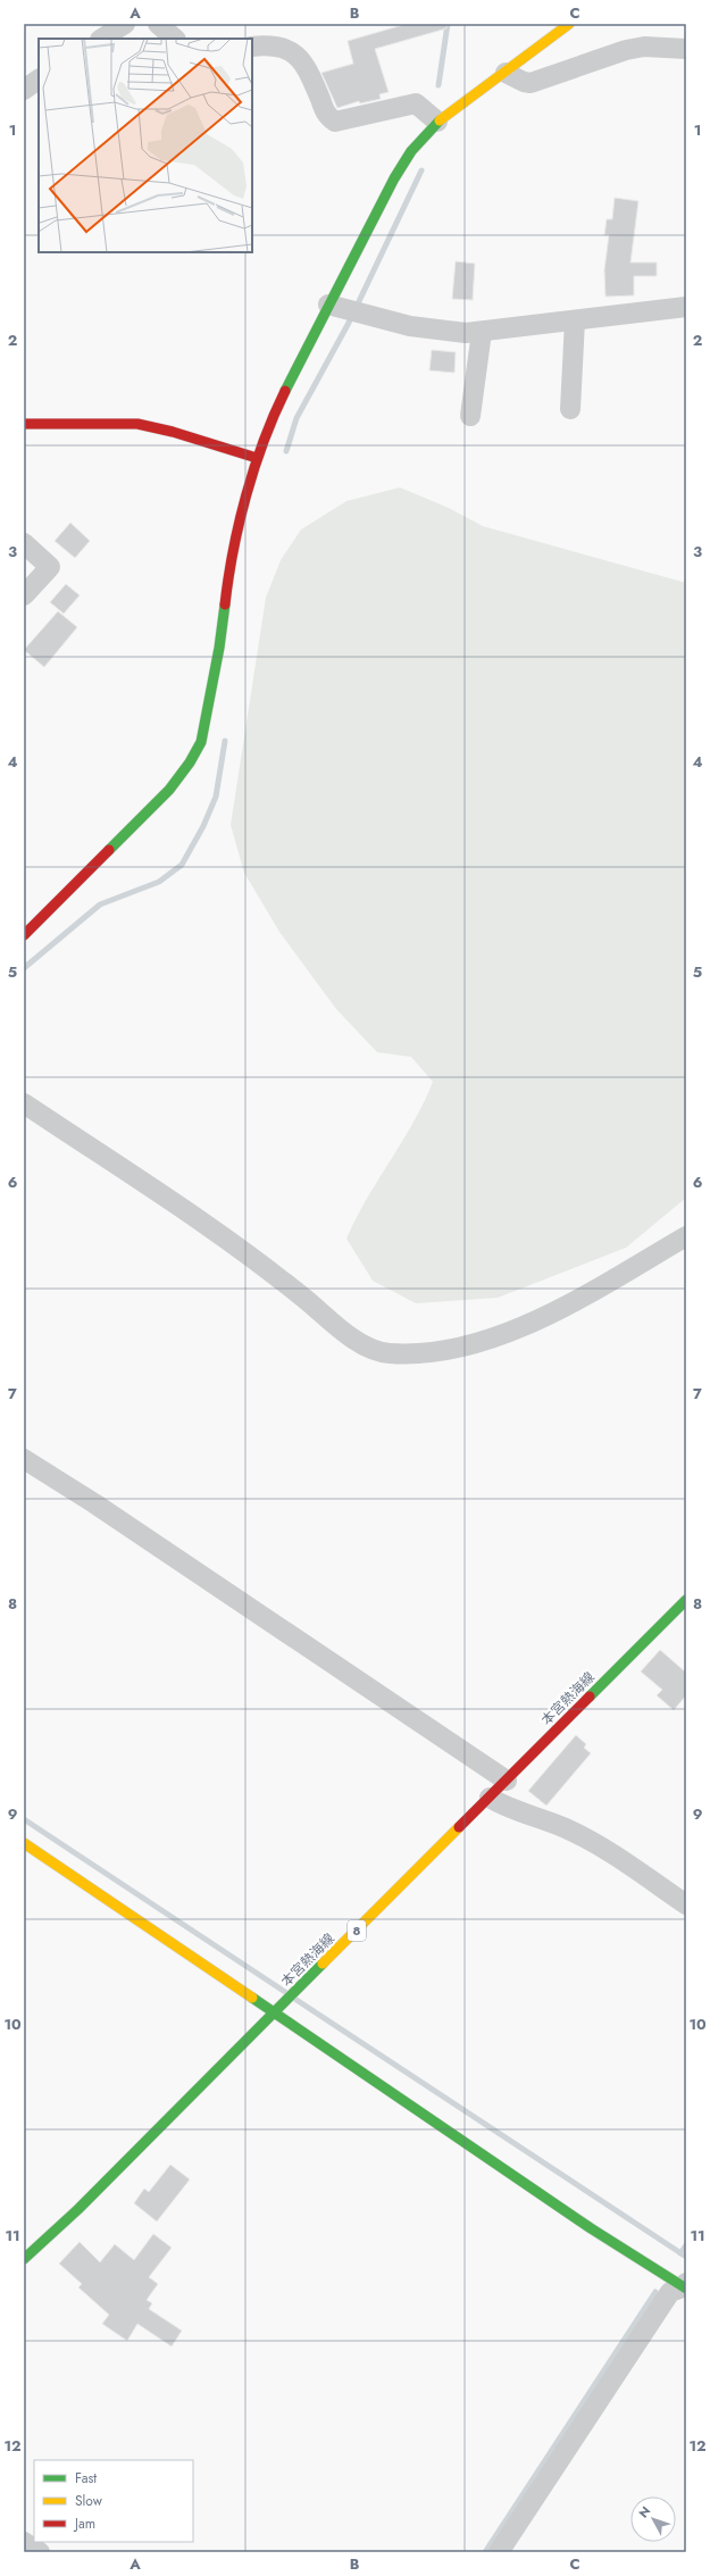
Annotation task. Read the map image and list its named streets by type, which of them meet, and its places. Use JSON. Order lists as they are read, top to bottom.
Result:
{
  "streets": {
    "street": ["本宮熱海線", "8"]
  },
  "legend": ["Fast", "Slow", "Jam"],
  "north": "top left",
  "grid": {
    "columns": ["A", "B", "C"],
    "rows": [
      "1",
      "2",
      "3",
      "4",
      "5",
      "6",
      "7",
      "8",
      "9",
      "10",
      "11",
      "12"
    ]
  }
}
